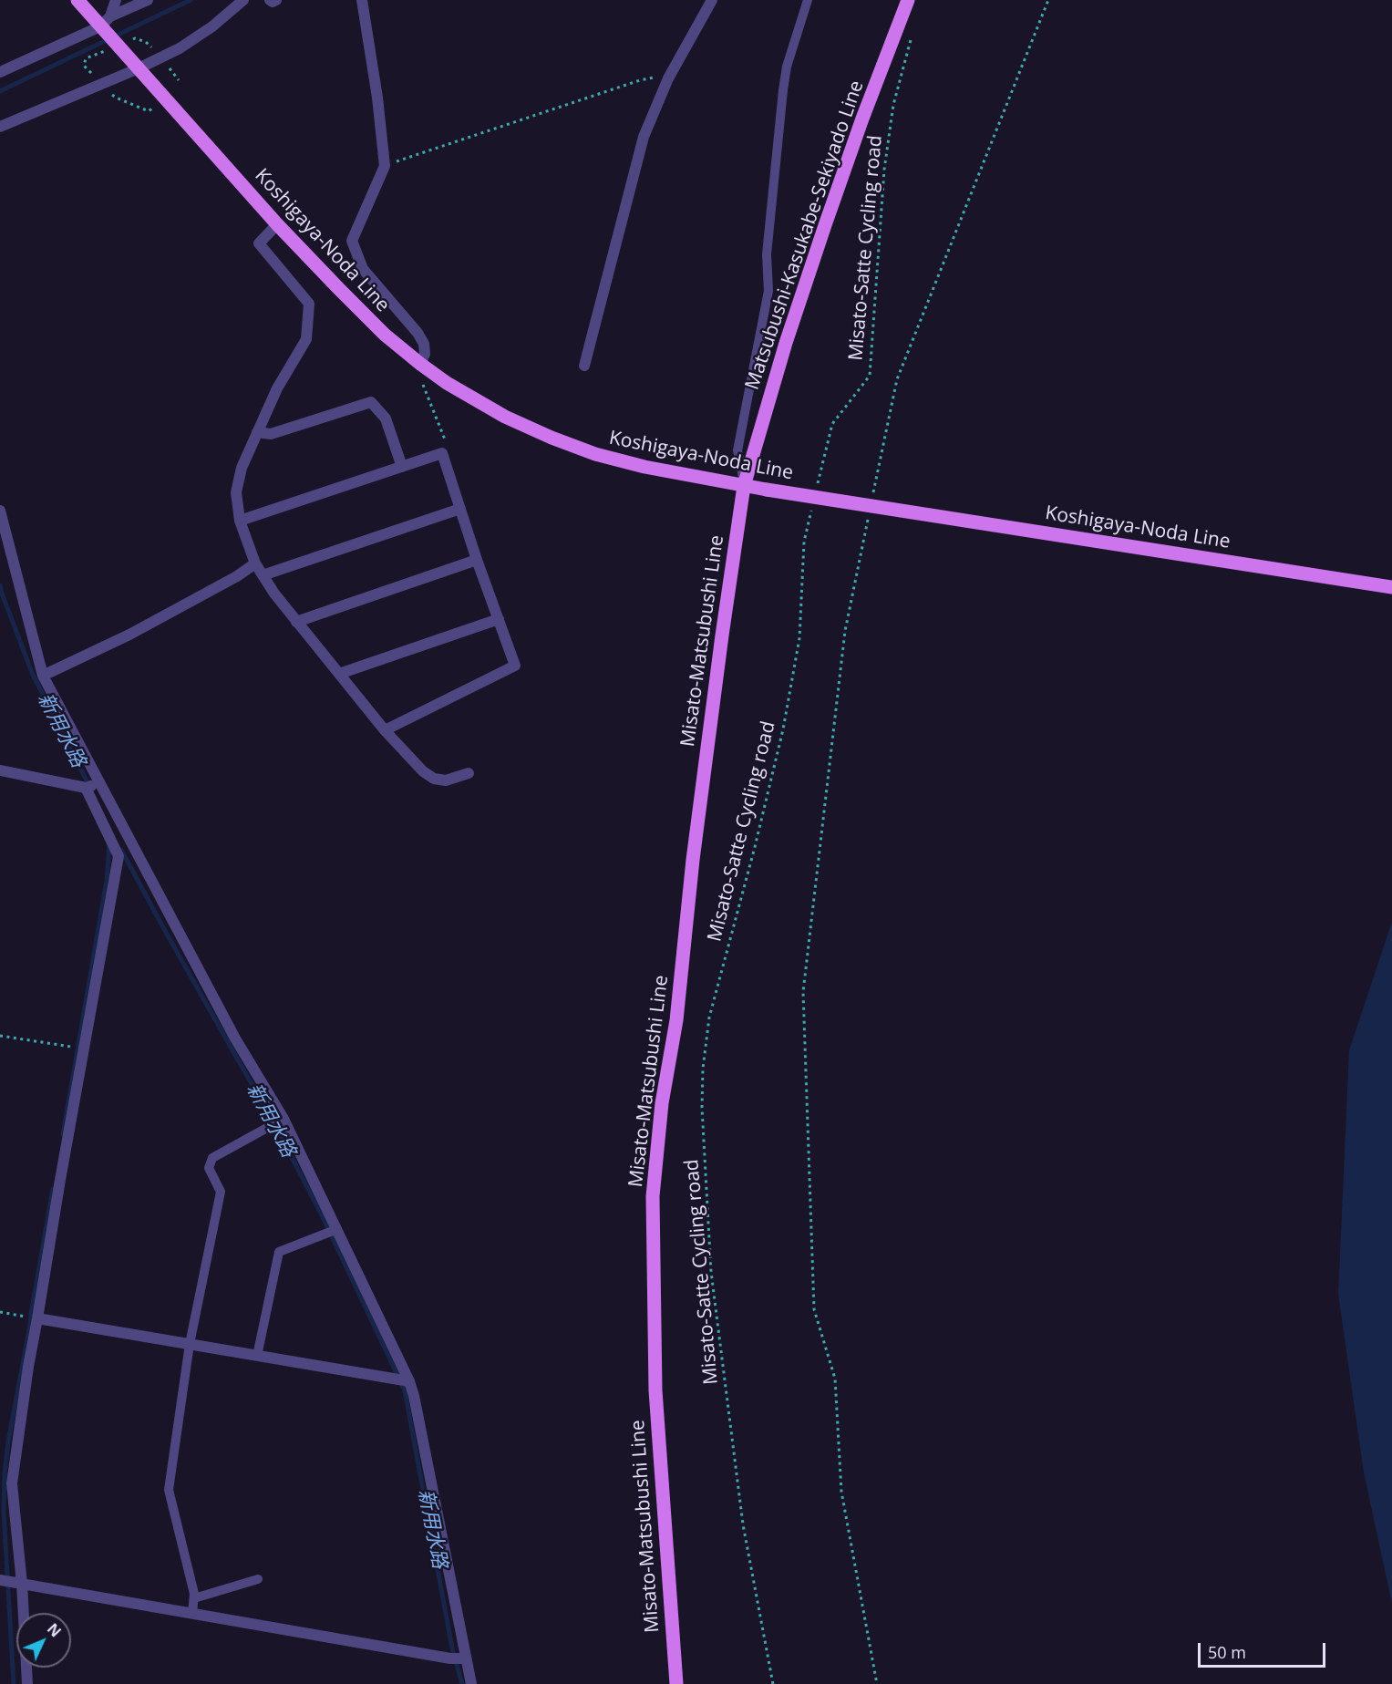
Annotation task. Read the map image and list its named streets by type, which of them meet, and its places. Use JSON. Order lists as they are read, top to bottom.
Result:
{
  "streets": {
    "main road": ["Matsubushi-Kasukabe-Sekiyado Line", "Koshigaya-Noda Line", "Misato-Matsubushi Line"],
    "path": ["Misato-Satte Cycling road"]
  },
  "crossings": [
    ["Matsubushi-Kasukabe-Sekiyado Line", "Koshigaya-Noda Line"],
    ["Matsubushi-Kasukabe-Sekiyado Line", "Misato-Matsubushi Line"],
    ["Koshigaya-Noda Line", "Misato-Matsubushi Line"]
  ],
  "water": ["新用水路"],
  "scale_bar": "50 m",
  "north": "top right"
}
